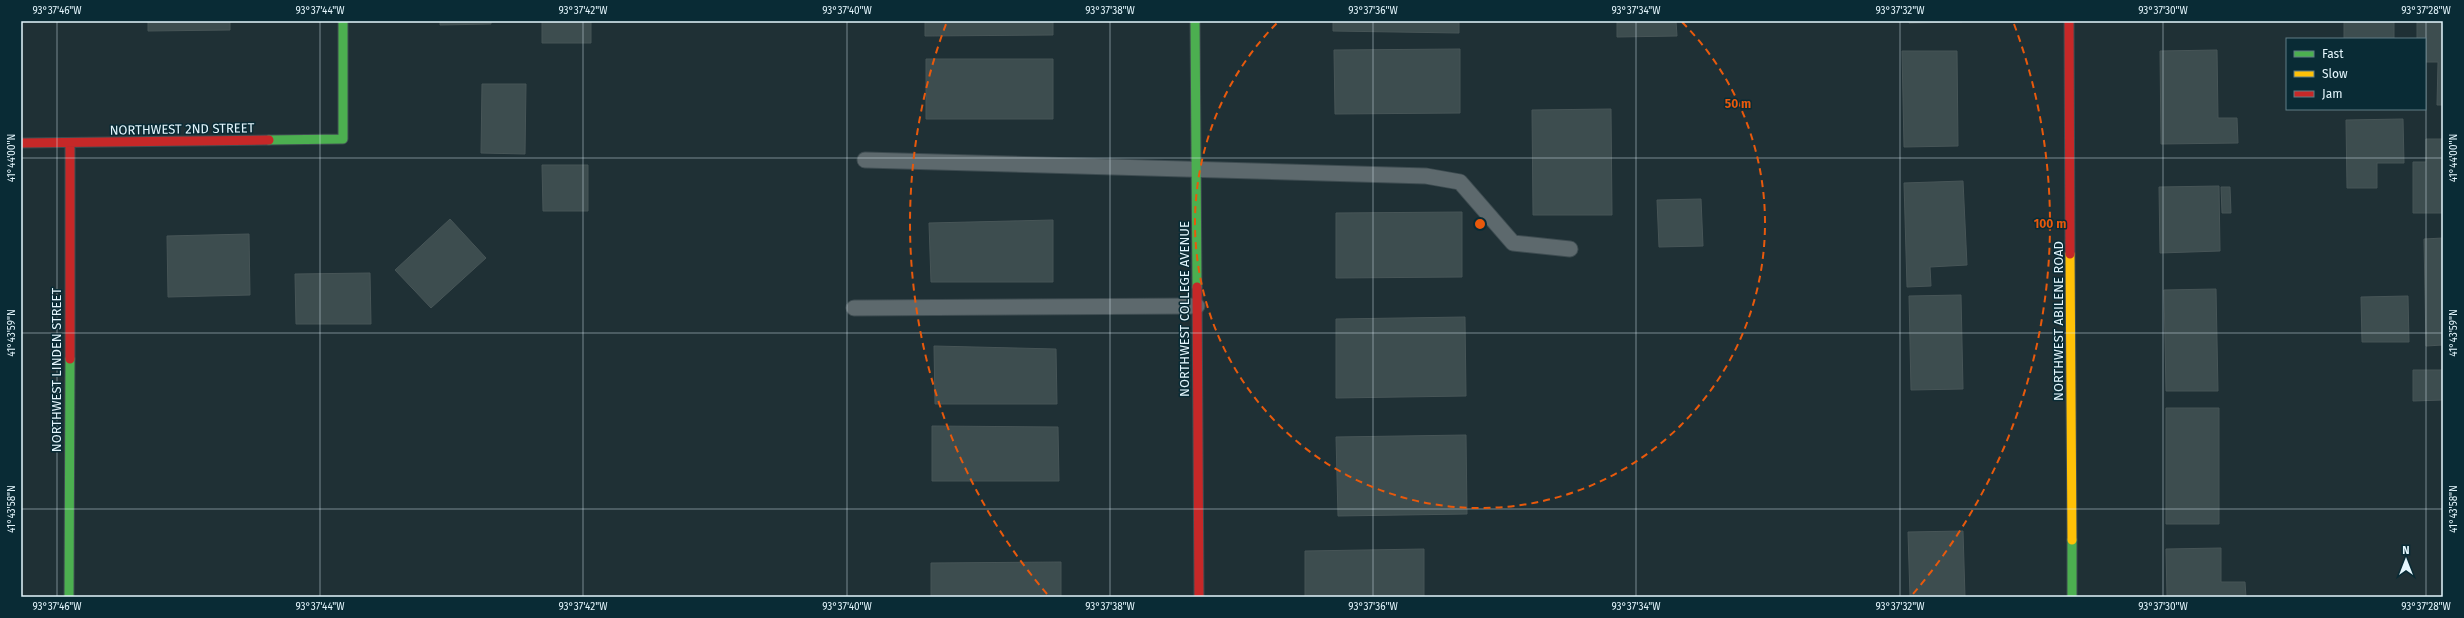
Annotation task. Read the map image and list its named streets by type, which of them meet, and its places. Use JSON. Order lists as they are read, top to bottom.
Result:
{
  "streets": {
    "street": [
      "NORTHWEST 2ND STREET",
      "NORTHWEST COLLEGE AVENUE",
      "NORTHWEST ABILENE ROAD",
      "NORTHWEST LINDEN STREET"
    ]
  },
  "crossings": [
    ["NORTHWEST 2ND STREET", "NORTHWEST LINDEN STREET"]
  ],
  "legend": ["Fast", "Slow", "Jam"],
  "north": "top",
  "coordinates": [
    "93°37'46\"W",
    "93°37'44\"W",
    "93°37'42\"W",
    "93°37'40\"W",
    "93°37'38\"W",
    "93°37'36\"W",
    "93°37'34\"W",
    "93°37'32\"W",
    "93°37'30\"W",
    "93°37'28\"W",
    "41°44'00\"N",
    "41°43'59\"N",
    "41°43'58\"N"
  ],
  "rings": ["50 m", "100 m"]
}
